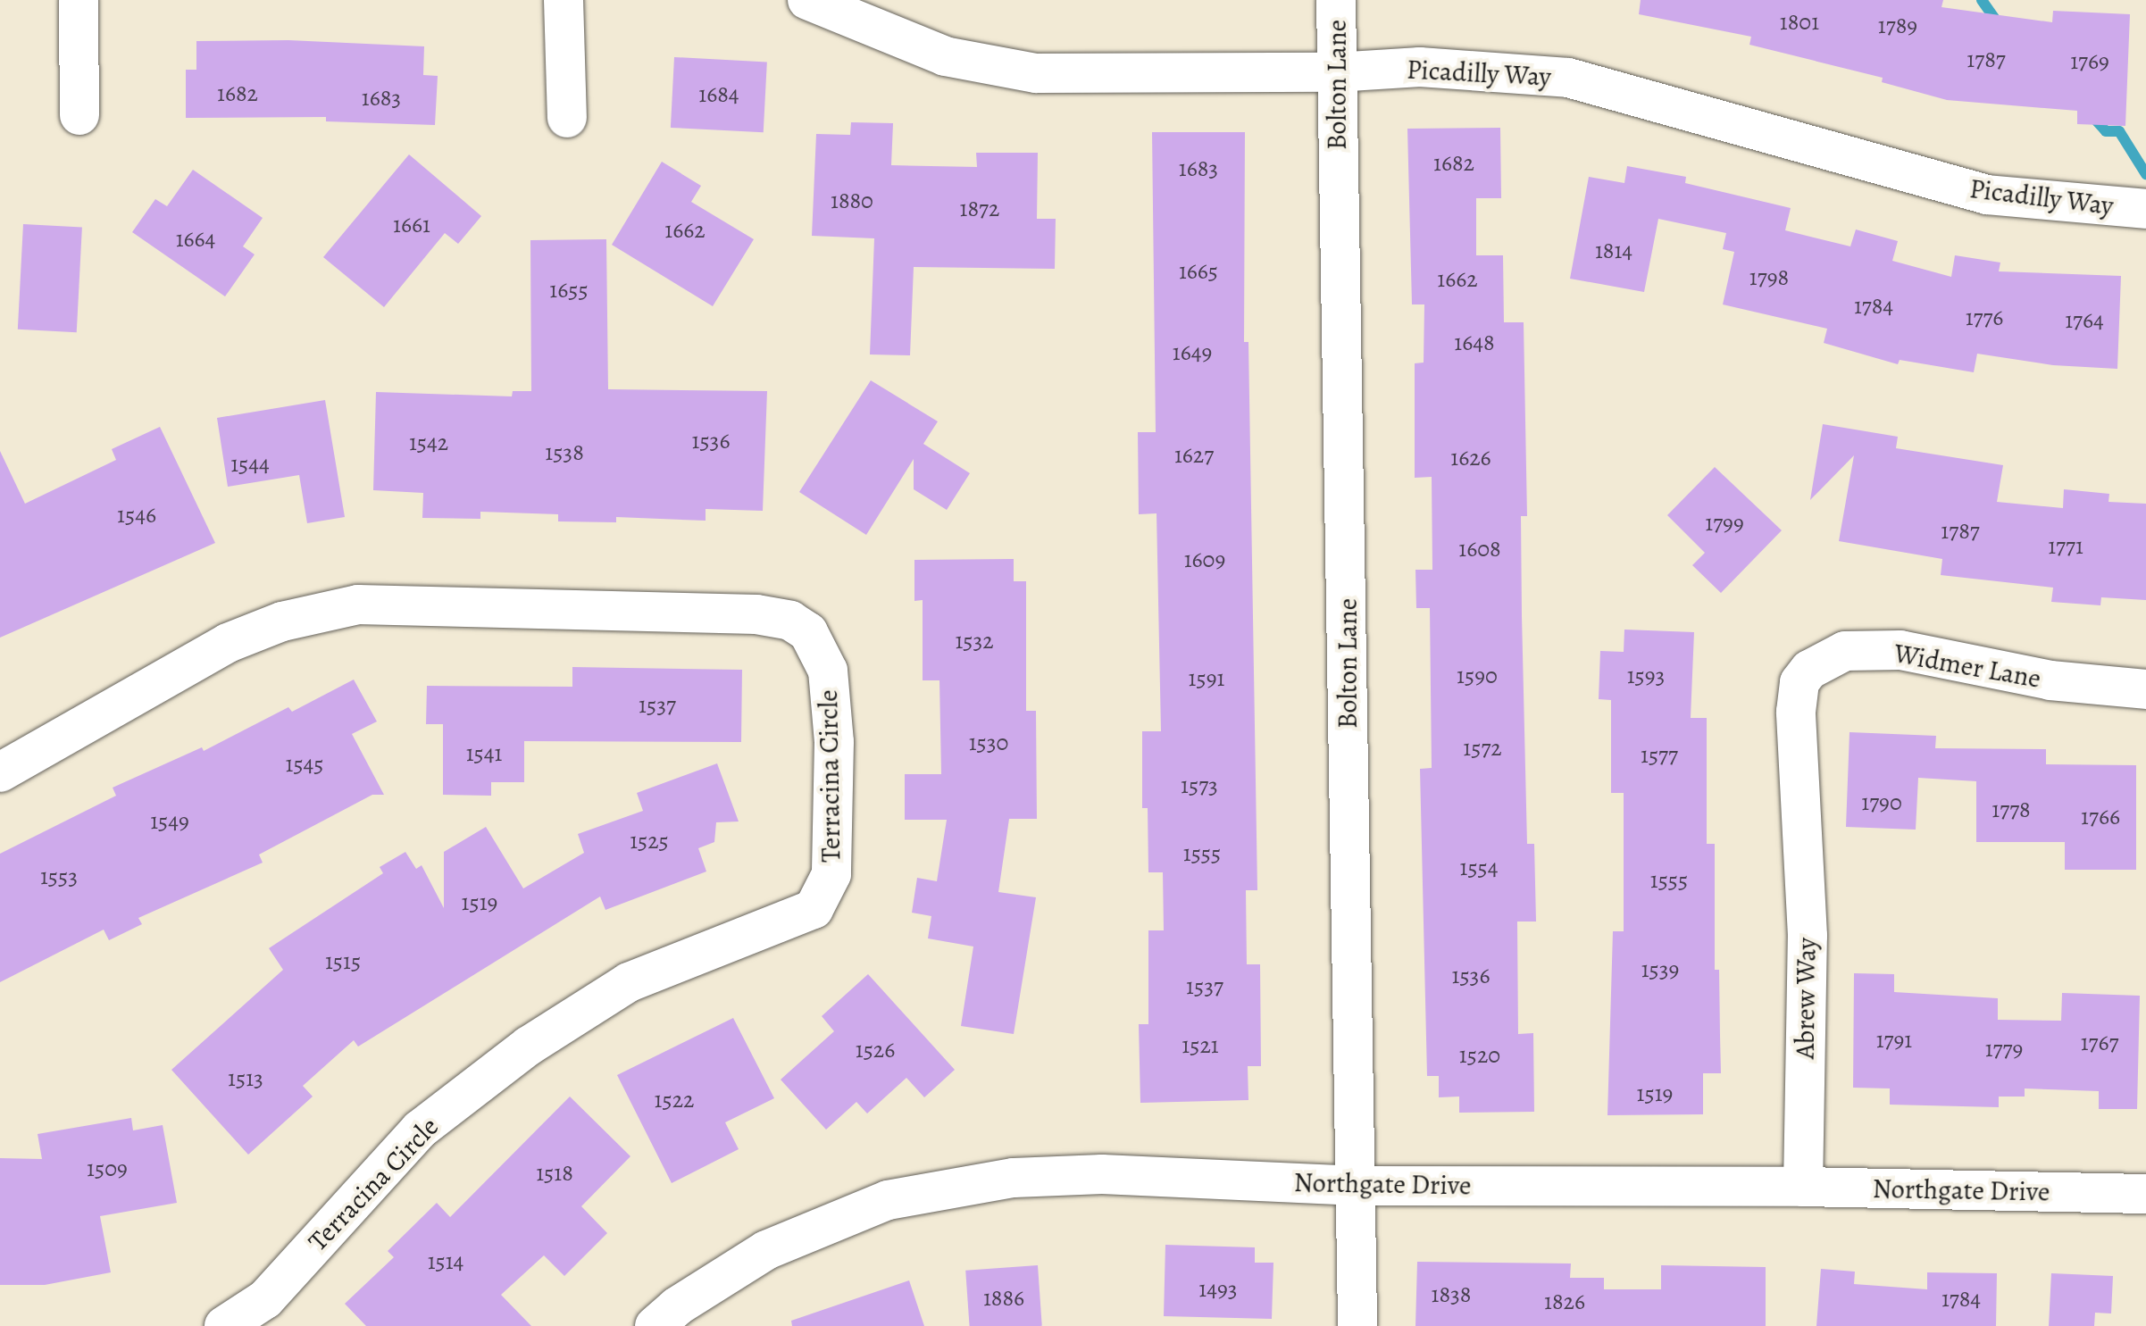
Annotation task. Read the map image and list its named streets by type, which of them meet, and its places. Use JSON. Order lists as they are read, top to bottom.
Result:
{
  "streets": {
    "street": [
      "Picadilly Way",
      "Bolton Lane",
      "Widmer Lane",
      "Terracina Circle",
      "Abrew Way",
      "Northgate Drive"
    ]
  },
  "crossings": [
    ["Picadilly Way", "Bolton Lane"],
    ["Bolton Lane", "Northgate Drive"],
    ["Widmer Lane", "Abrew Way"],
    ["Abrew Way", "Northgate Drive"]
  ],
  "house_numbers": [
    "1801",
    "1789",
    "1787",
    "1769",
    "1682",
    "1684",
    "1683",
    "1682",
    "1683",
    "1880",
    "1872",
    "1661",
    "1662",
    "1664",
    "1814",
    "1665",
    "1798",
    "1662",
    "1655",
    "1784",
    "1776",
    "1764",
    "1648",
    "1649",
    "1536",
    "1542",
    "1538",
    "1627",
    "1626",
    "1544",
    "1546",
    "1799",
    "1787",
    "1771",
    "1608",
    "1609",
    "1532",
    "1590",
    "1593",
    "1591",
    "1537",
    "1530",
    "1572",
    "1541",
    "1577",
    "1545",
    "1573",
    "1790",
    "1778",
    "1766",
    "1549",
    "1525",
    "1555",
    "1554",
    "1553",
    "1555",
    "1519",
    "1515",
    "1539",
    "1536",
    "1537",
    "1791",
    "1767",
    "1521",
    "1779",
    "1526",
    "1520",
    "1513",
    "1519",
    "1522",
    "1509",
    "1518",
    "1514",
    "1493",
    "1838",
    "1886",
    "1784",
    "1826"
  ]
}
